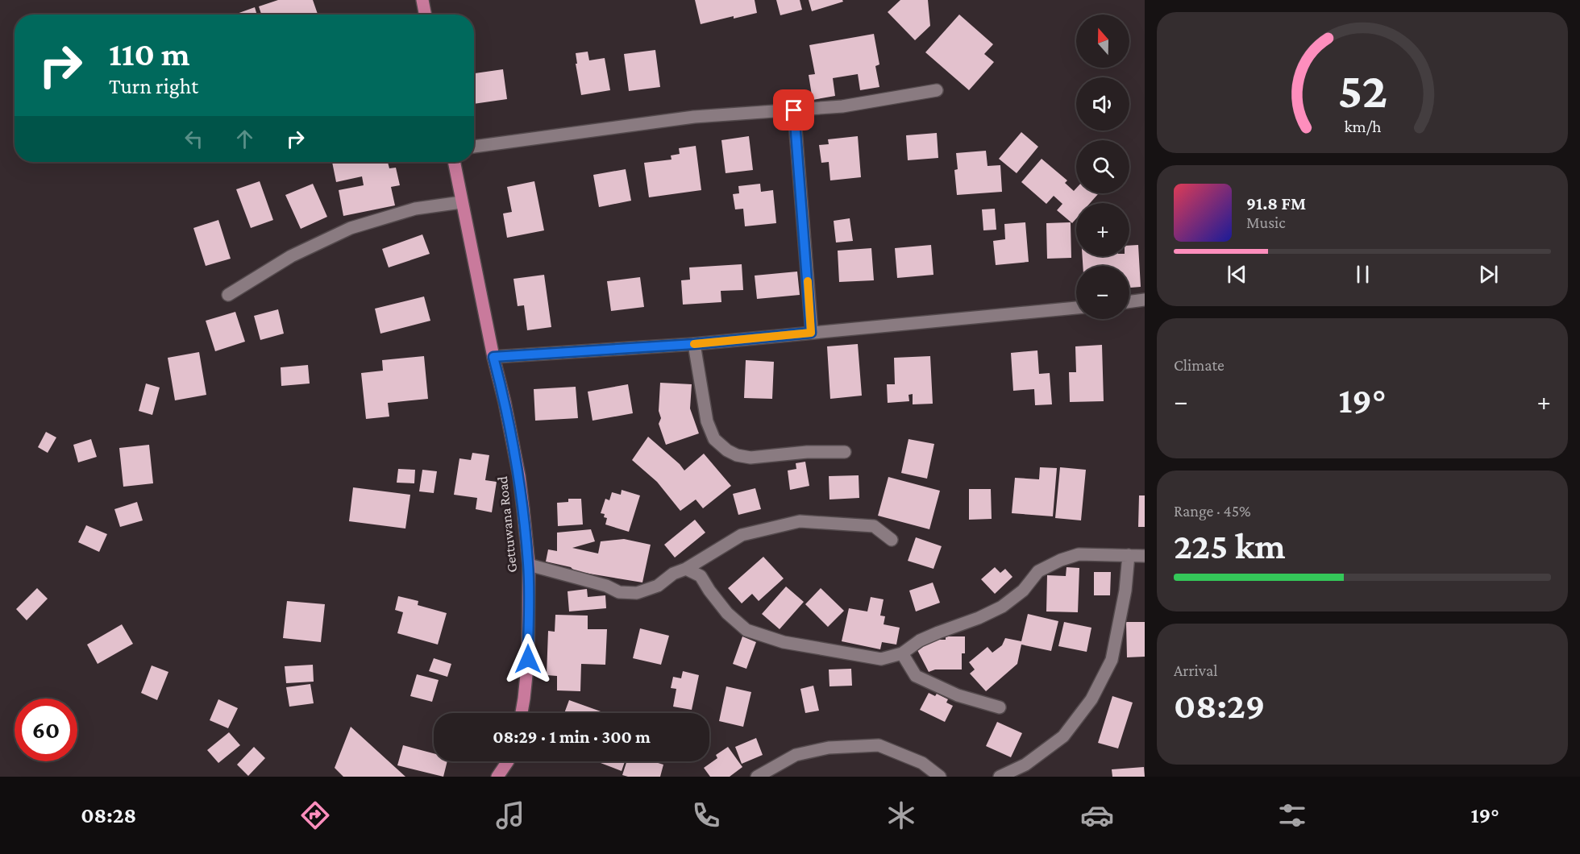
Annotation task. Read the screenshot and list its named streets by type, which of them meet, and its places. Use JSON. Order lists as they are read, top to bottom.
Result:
{
  "streets": {
    "main road": ["Gettuwana Road"]
  },
  "north": "top",
  "page": {
    "map_buttons": ["+", "−"],
    "turn": ["110 m", "Turn right"],
    "song": ["91.8 FM", "Music"],
    "tile": [
      "Climate",
      ["Range · 45%", "225 km"],
      ["Arrival", "08:29"]
    ],
    "heat": ["−", "19°", "+"],
    "limit": "60",
    "trip": "08:29 · 1 min · 300 m",
    "tabs": ["08:28", "19°"],
    "gauge": ["52", "km/h"]
  }
}
